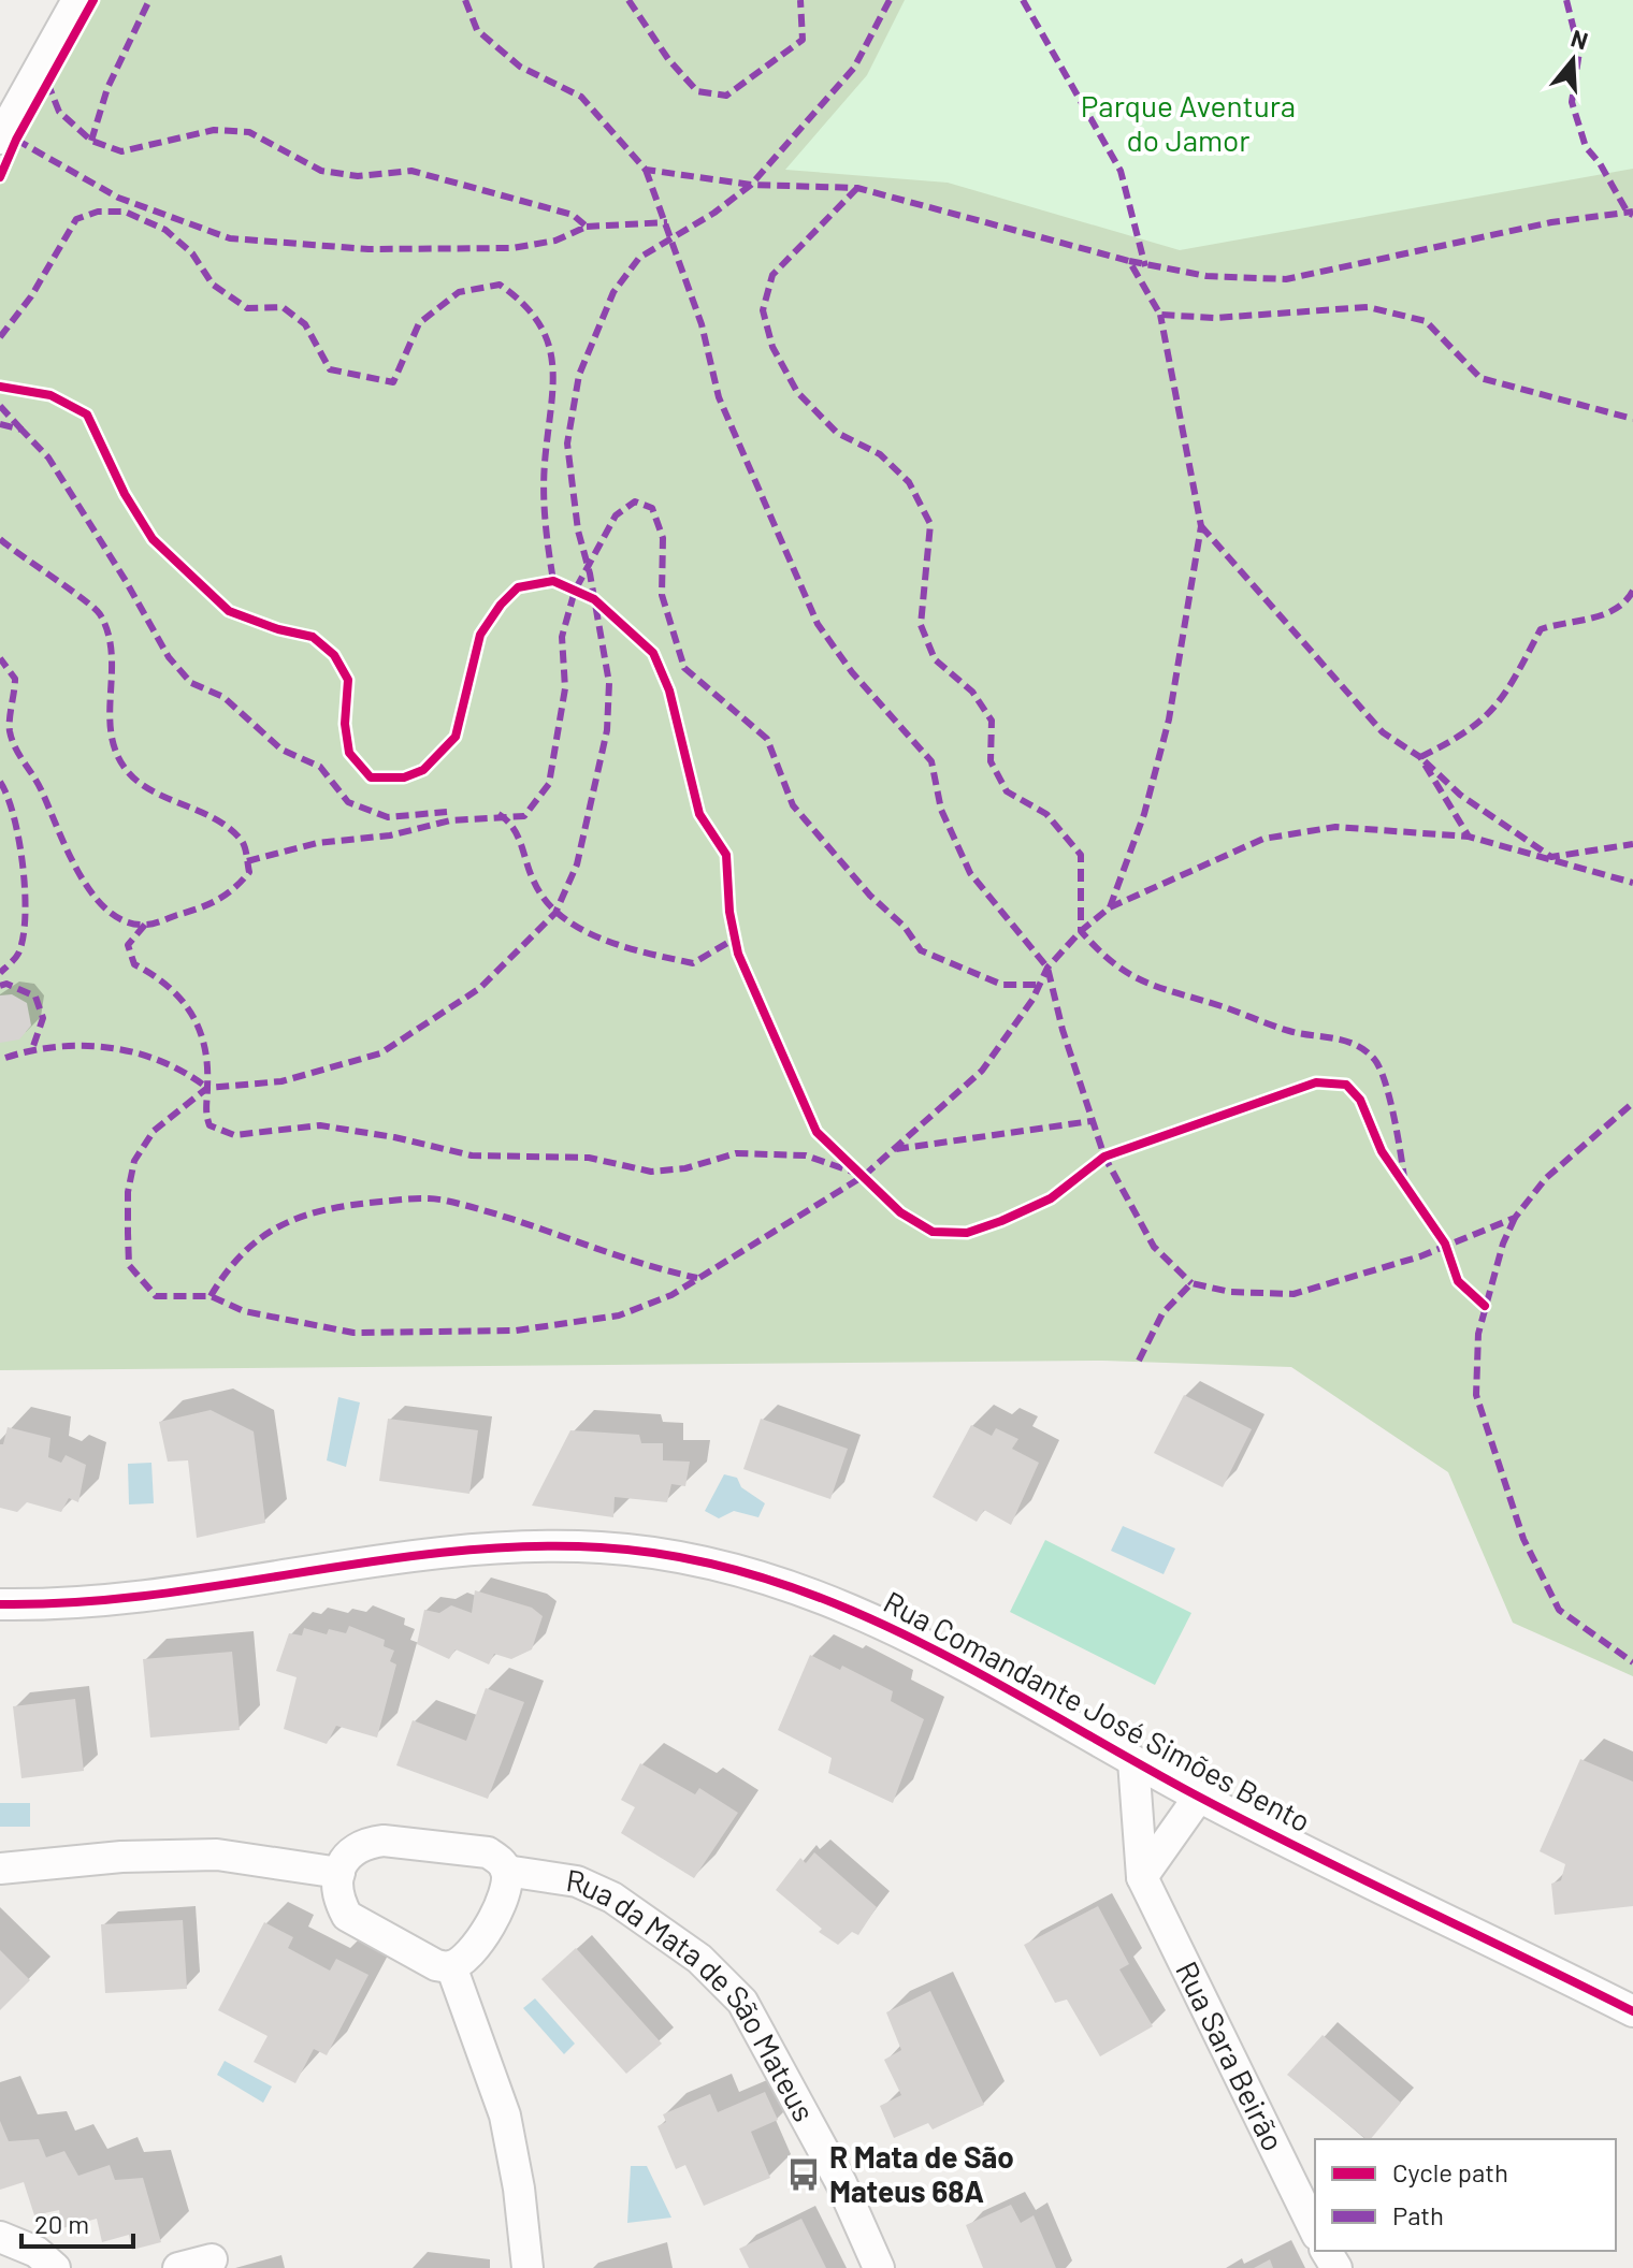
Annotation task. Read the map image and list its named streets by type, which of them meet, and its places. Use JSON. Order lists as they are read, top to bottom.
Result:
{
  "streets": {
    "street": ["Rua Comandante José Simões Bento", "Rua da Mata de São Mateus", "Rua Sara Beirão"]
  },
  "crossings": [
    ["Rua Comandante José Simões Bento", "Rua Sara Beirão"]
  ],
  "parks": ["Parque Aventura do Jamor"],
  "places": {
    "bus stop": ["R Mata de São Mateus 68A"]
  },
  "legend": ["Cycle path", "Path"],
  "scale_bar": "20 m",
  "north": "top"
}
